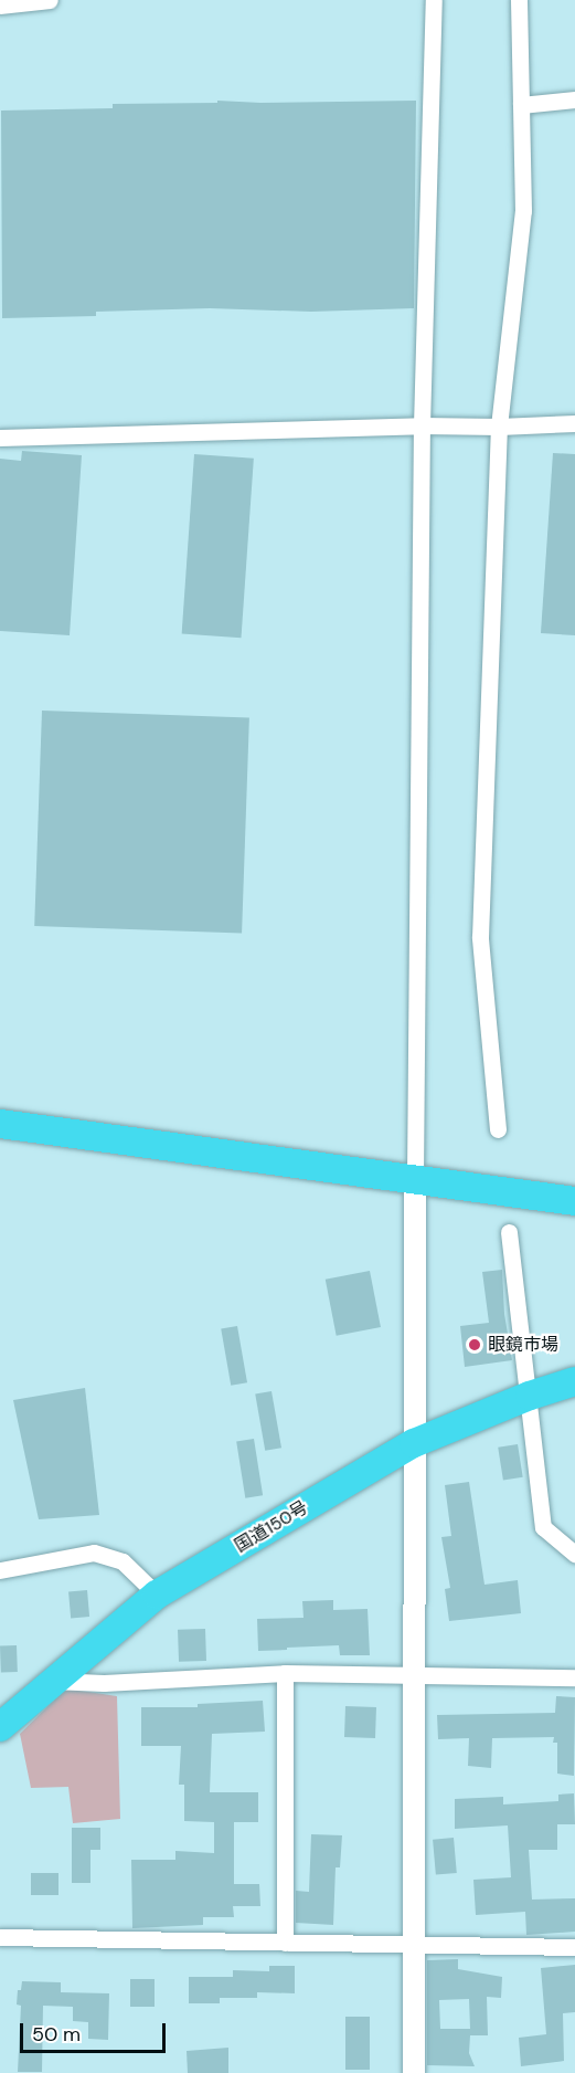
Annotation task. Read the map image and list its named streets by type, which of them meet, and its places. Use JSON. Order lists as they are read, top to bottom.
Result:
{
  "streets": {
    "highway": ["国道150号"]
  },
  "places": ["眼鏡市場"],
  "scale_bar": "50 m"
}
